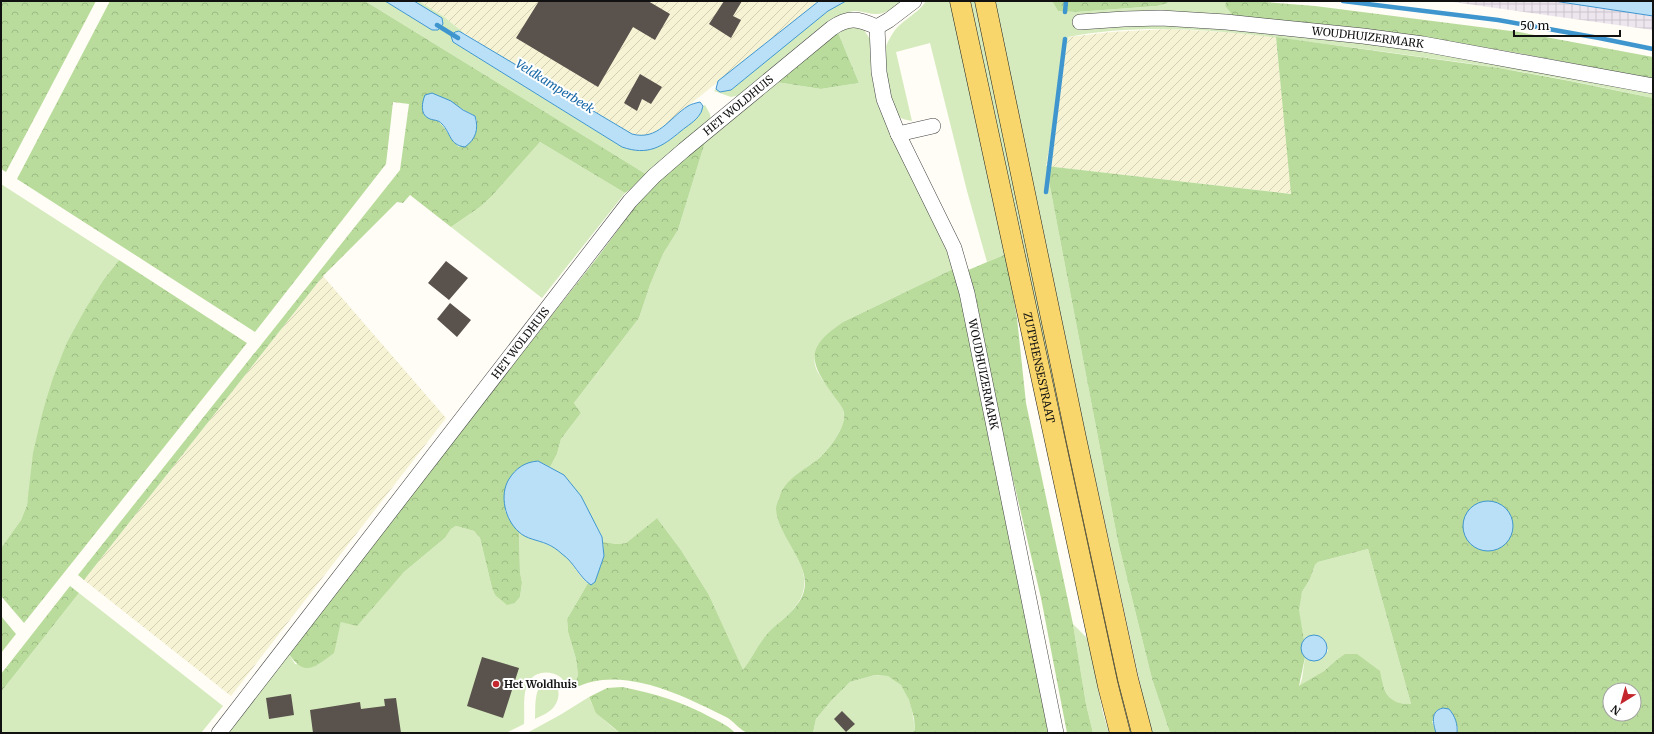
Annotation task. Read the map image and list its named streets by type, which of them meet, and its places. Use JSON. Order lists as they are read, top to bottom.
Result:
{
  "streets": {
    "main road": ["ZUTPHENSESTRAAT"],
    "street": ["WOUDHUIZERMARK", "HET WOLDHUIS"]
  },
  "crossings": [
    ["WOUDHUIZERMARK", "HET WOLDHUIS"]
  ],
  "water": ["Veldkamperbeek"],
  "places": ["Het Woldhuis"],
  "scale_bar": "50 m",
  "north": "bottom left"
}
